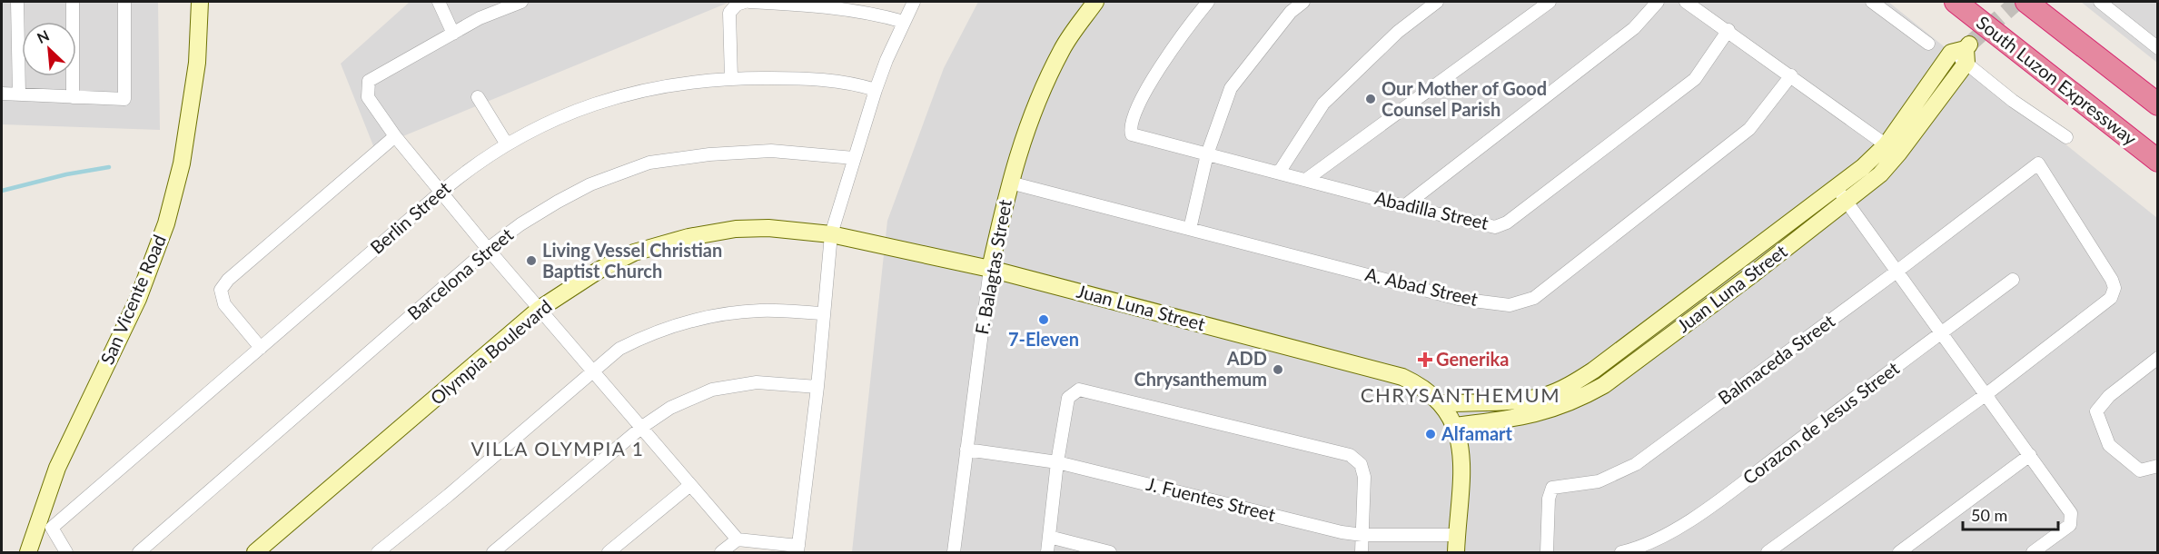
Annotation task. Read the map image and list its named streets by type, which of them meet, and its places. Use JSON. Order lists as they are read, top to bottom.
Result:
{
  "streets": {
    "highway": ["South Luzon Expressway"],
    "main road": [
      "F. Balagtas Street",
      "Juan Luna Street",
      "San Vicente Road",
      "Olympia Boulevard"
    ],
    "street": [
      "Abadilla Street",
      "Berlin Street",
      "Barcelona Street",
      "A. Abad Street",
      "Balmaceda Street",
      "Corazon de Jesus Street",
      "J. Fuentes Street"
    ]
  },
  "crossings": [
    ["F. Balagtas Street", "A. Abad Street"],
    ["F. Balagtas Street", "Juan Luna Street"],
    ["F. Balagtas Street", "J. Fuentes Street"],
    ["Juan Luna Street", "Olympia Boulevard"]
  ],
  "districts": ["CHRYSANTHEMUM", "VILLA OLYMPIA 1"],
  "places": {
    "other": [
      "Our Mother of Good Counsel Parish",
      "Living Vessel Christian Baptist Church",
      "7-Eleven",
      "ADD Chrysanthemum",
      "Alfamart"
    ],
    "health": ["Generika"]
  },
  "scale_bar": "50 m",
  "north": "top left"
}
